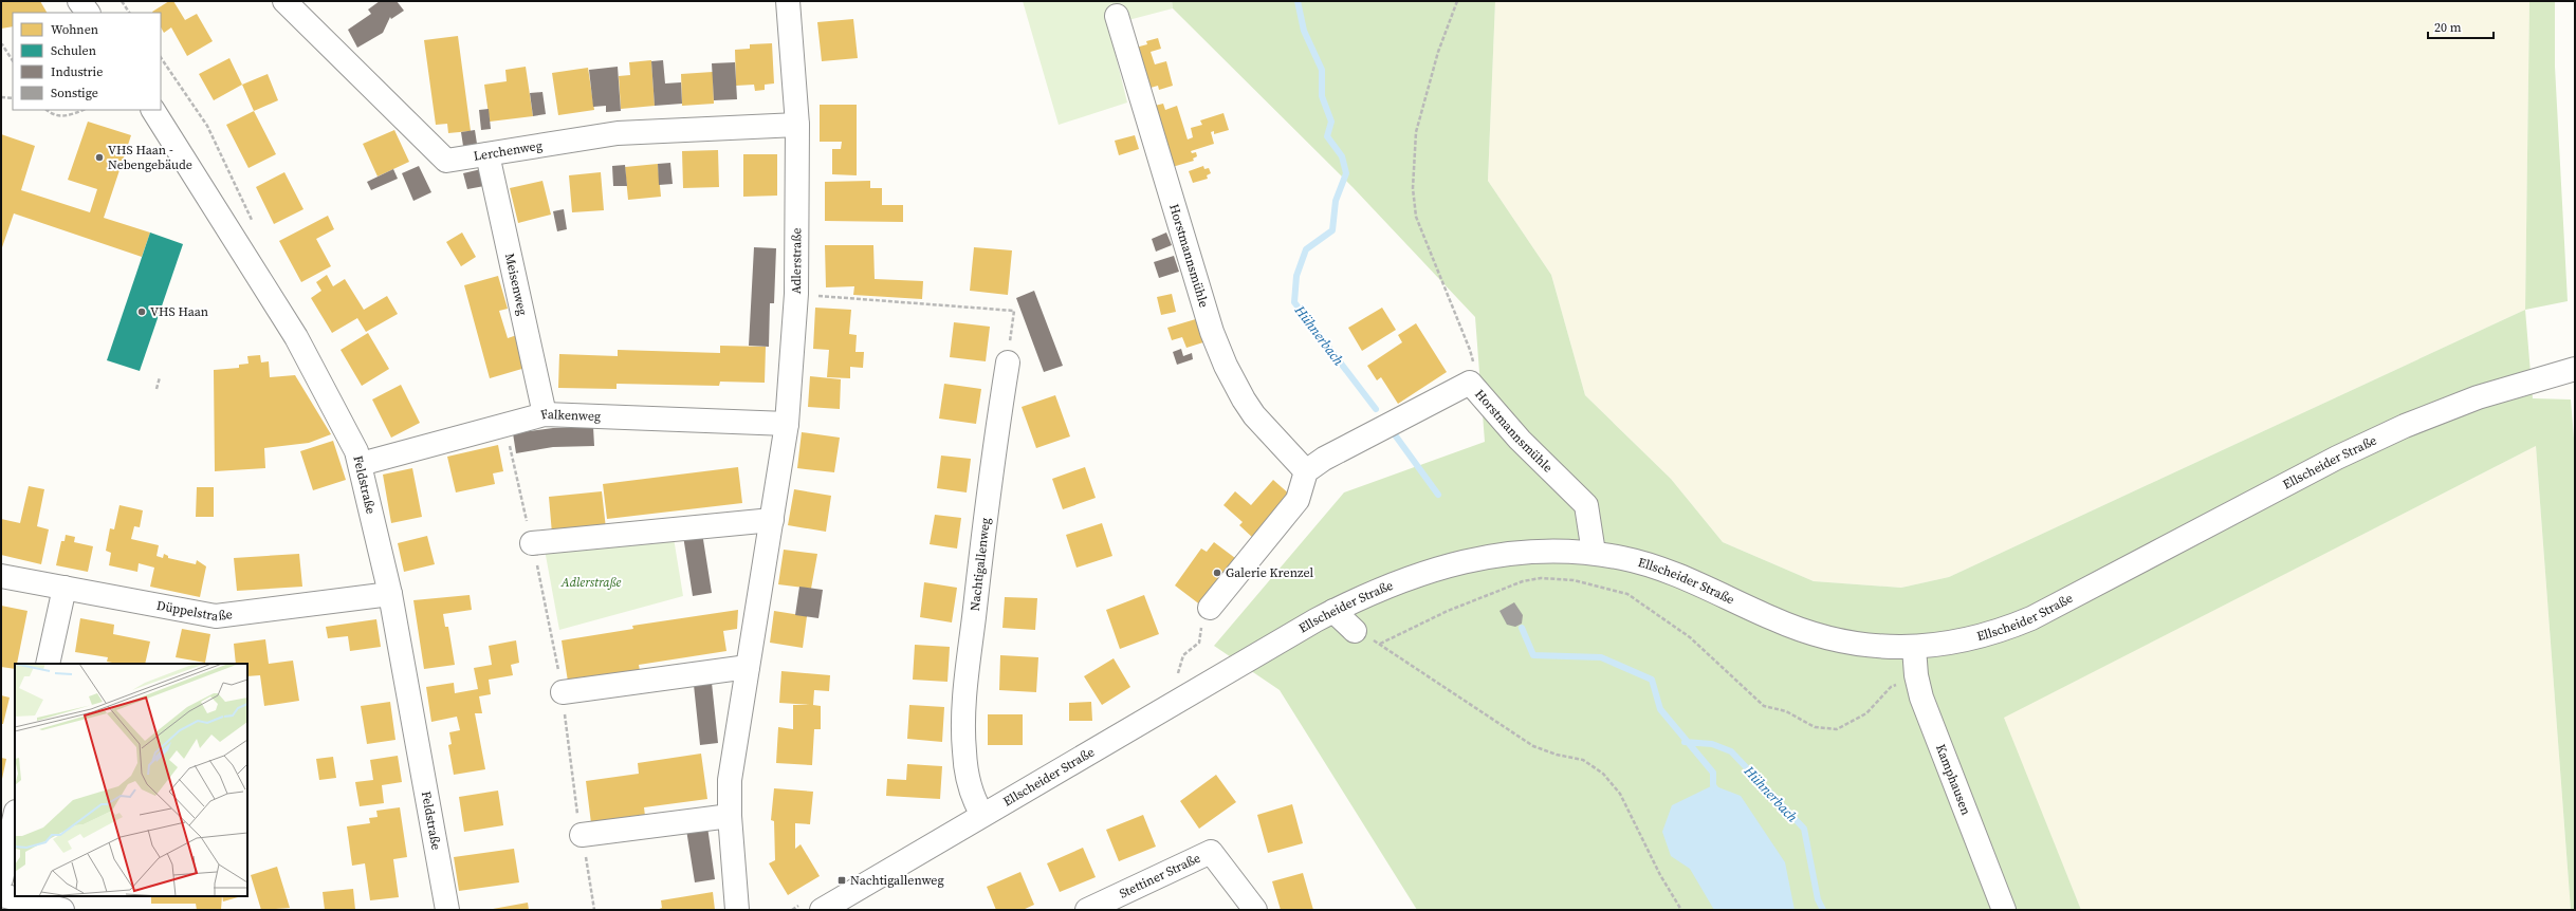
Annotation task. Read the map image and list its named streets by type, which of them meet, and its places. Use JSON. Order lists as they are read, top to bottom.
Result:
{
  "streets": {
    "street": [
      "Lerchenweg",
      "Horstmannsmühle",
      "Adlerstraße",
      "Meisenweg",
      "Falkenweg",
      "Ellscheider Straße",
      "Feldstraße",
      "Nachtigallenweg",
      "Düppelstraße",
      "Kamphausen",
      "Stettiner Straße"
    ]
  },
  "crossings": [
    ["Lerchenweg", "Adlerstraße"],
    ["Lerchenweg", "Meisenweg"],
    ["Horstmannsmühle", "Ellscheider Straße"],
    ["Adlerstraße", "Falkenweg"],
    ["Meisenweg", "Falkenweg"],
    ["Falkenweg", "Feldstraße"],
    ["Ellscheider Straße", "Nachtigallenweg"],
    ["Ellscheider Straße", "Kamphausen"],
    ["Feldstraße", "Düppelstraße"]
  ],
  "water": ["Hühnerbach"],
  "parks": ["Adlerstraße"],
  "places": {
    "other": ["VHS Haan - Nebengebäude", "VHS Haan", "Galerie Krenzel"],
    "transit": ["Nachtigallenweg"]
  },
  "legend": [
    "Wohnen",
    "Schulen",
    "Industrie",
    "Sonstige"
  ],
  "scale_bar": "20 m"
}
